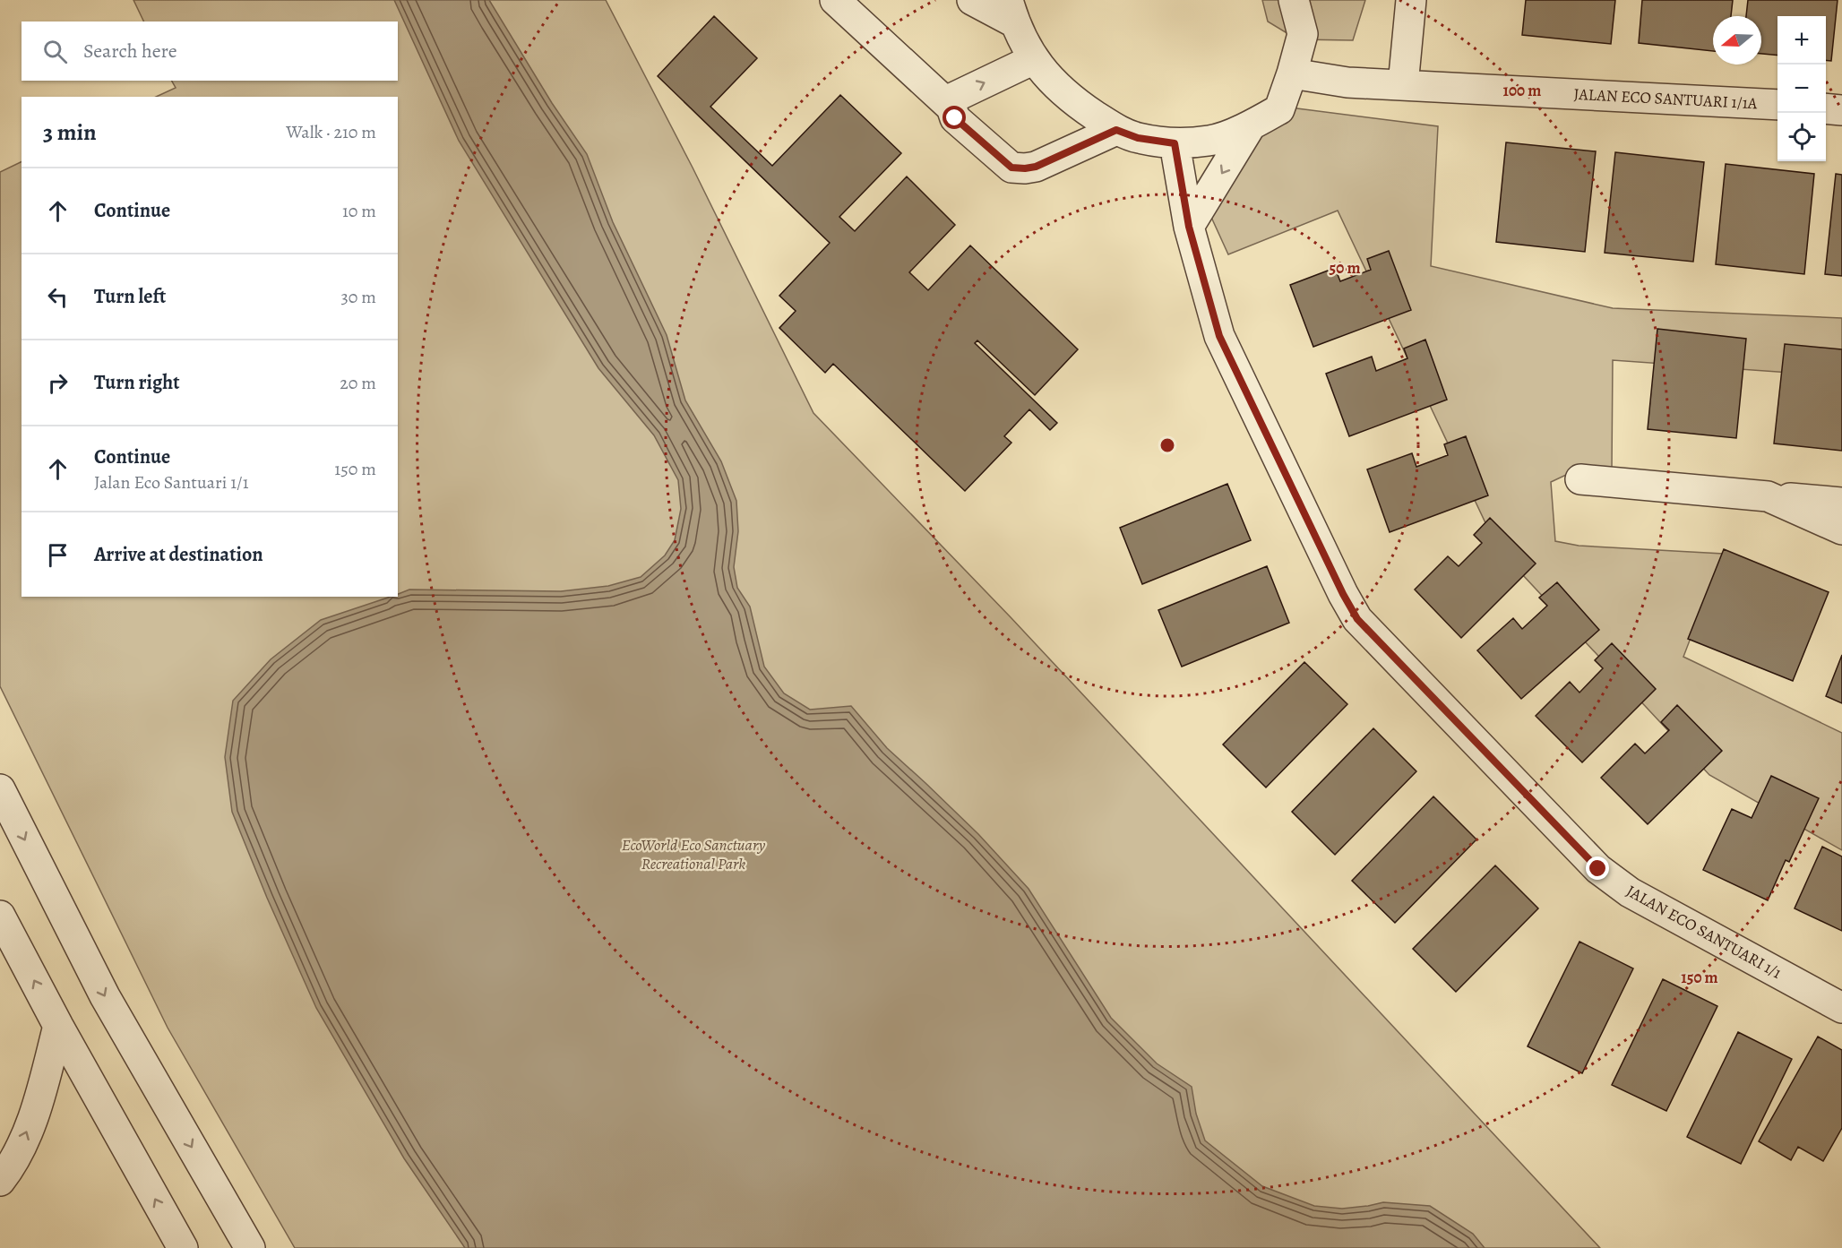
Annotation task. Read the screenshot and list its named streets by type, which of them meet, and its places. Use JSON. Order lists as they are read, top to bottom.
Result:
{
  "streets": {
    "street": ["JALAN ECO SANTUARI 1/1A", "JALAN ECO SANTUARI 1/1"]
  },
  "parks": ["EcoWorld Eco Sanctuary Recreational Park"],
  "north": "left",
  "page": {
    "map_buttons": ["+", "−"],
    "search": "Search here",
    "heading": ["3 min", "Walk · 210 m"],
    "list": [
      ["Continue", "10 m"],
      ["Turn left", "30 m"],
      ["Turn right", "20 m"],
      ["Continue", "Jalan Eco Santuari 1/1", "150 m"],
      "Arrive at destination"
    ]
  },
  "rings": ["100 m", "50 m", "150 m"]
}
